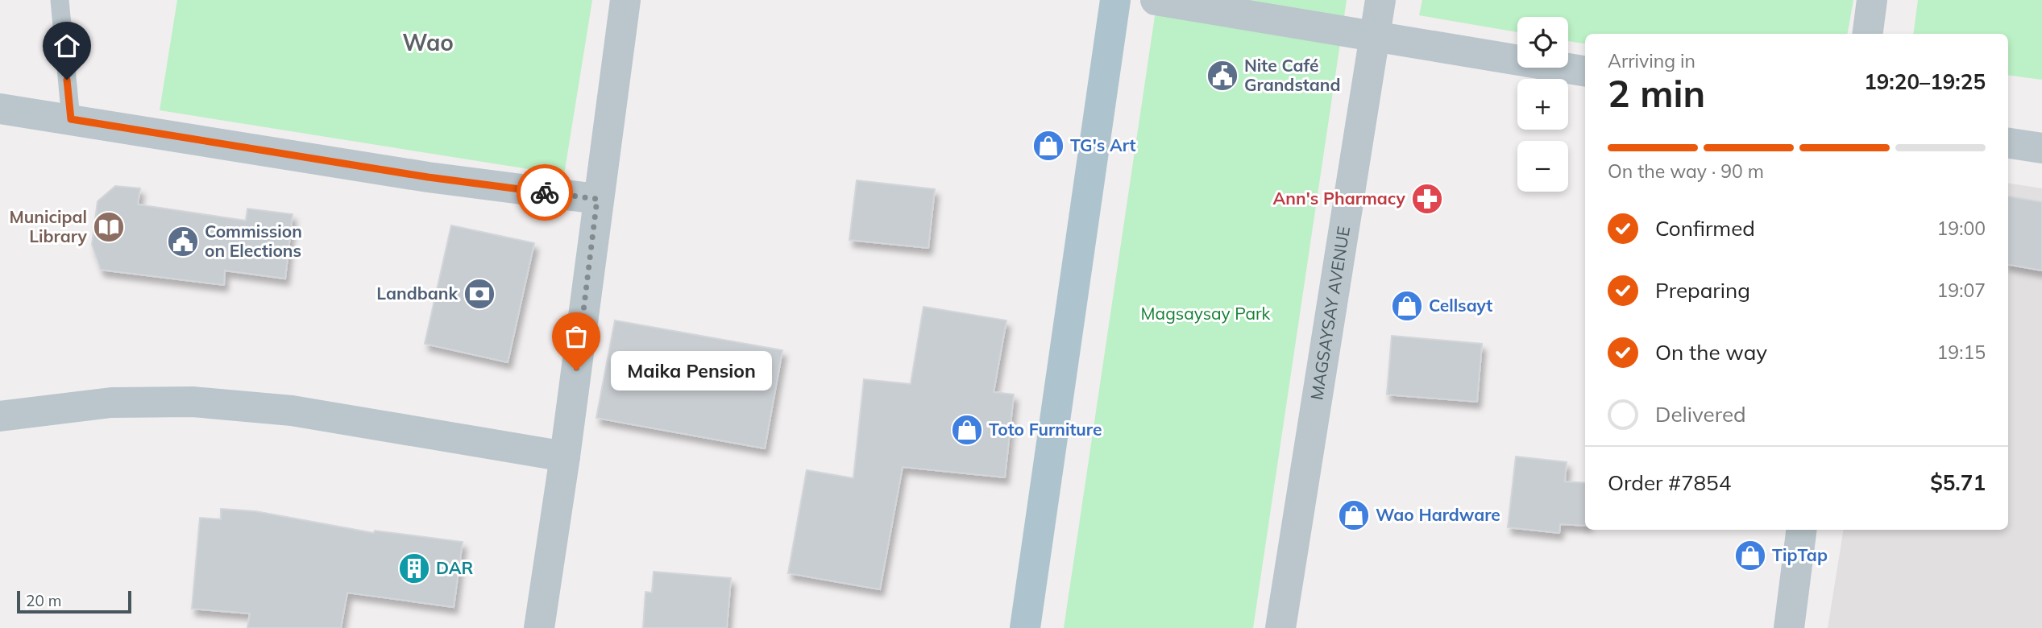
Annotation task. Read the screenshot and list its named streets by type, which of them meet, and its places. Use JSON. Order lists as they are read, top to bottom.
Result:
{
  "streets": {
    "street": ["MAGSAYSAY AVENUE"]
  },
  "districts": ["Wao"],
  "parks": ["Magsaysay Park"],
  "places": {
    "public building": ["Nite Café Grandstand", "Commission on Elections"],
    "shop": [
      "TG's Art",
      "Cellsayt",
      "Toto Furniture",
      "Wao Hardware",
      "TipTap"
    ],
    "pharmacy": ["Ann's Pharmacy"],
    "library": ["Municipal Library"],
    "bank": ["Landbank"],
    "other": ["Maika Pension"],
    "building": ["DAR"]
  },
  "scale_bar": "20 m",
  "page": {
    "map_buttons": ["+", "−"],
    "heading": ["2 min", "Arriving in", "19:20–19:25"],
    "panel": ["Order #7854", "$5.71"],
    "bar": "On the way · 90 m",
    "list": [
      ["Confirmed", "19:00"],
      ["Preparing", "19:07"],
      ["On the way", "19:15"],
      "Delivered"
    ],
    "bubble": "Maika Pension",
    "scale": "20 m"
  }
}
